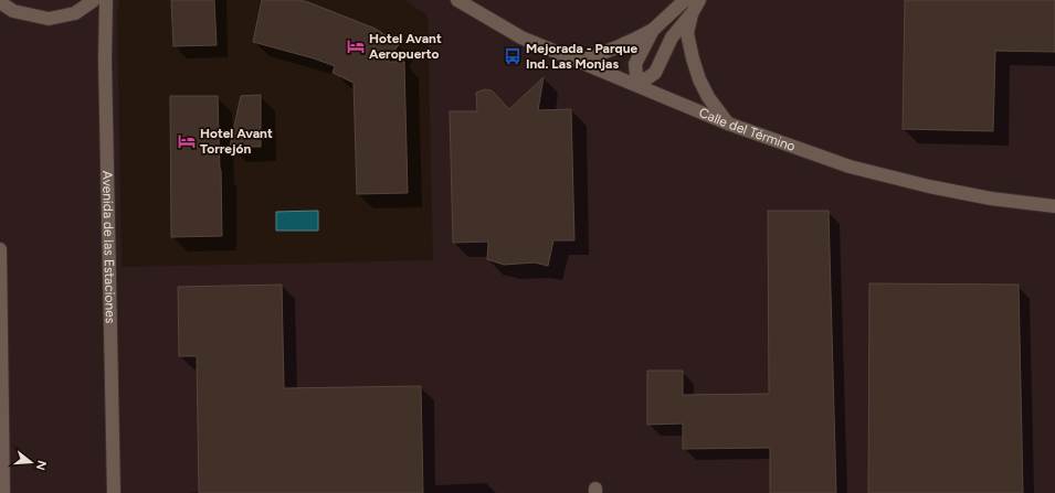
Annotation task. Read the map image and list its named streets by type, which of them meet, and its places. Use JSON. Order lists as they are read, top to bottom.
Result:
{
  "streets": {
    "street": ["Calle del Término", "Avenida de las Estaciones"]
  },
  "places": {
    "hotel": ["Hotel Avant Aeropuerto", "Hotel Avant Torrejón"],
    "bus stop": ["Mejorada - Parque Ind. Las Monjas"]
  },
  "north": "right"
}
